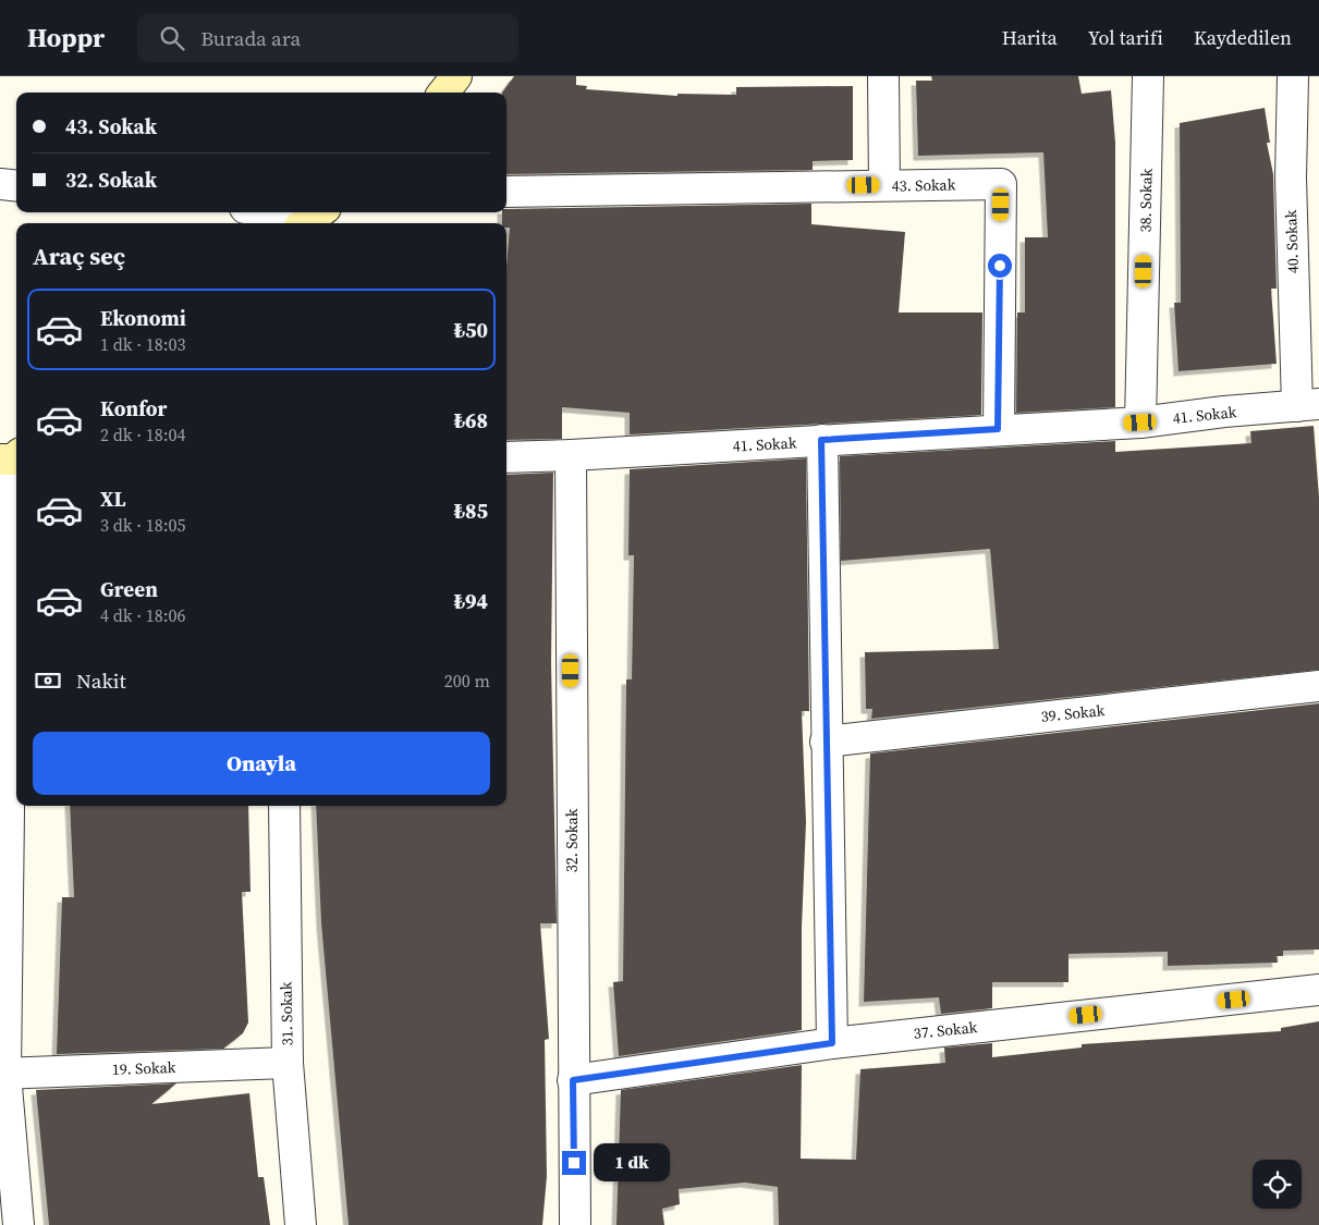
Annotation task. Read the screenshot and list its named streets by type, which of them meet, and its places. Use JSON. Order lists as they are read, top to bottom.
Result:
{
  "streets": {
    "street": [
      "43. Sokak",
      "38. Sokak",
      "40. Sokak",
      "41. Sokak",
      "39. Sokak",
      "32. Sokak",
      "31. Sokak",
      "37. Sokak",
      "19. Sokak"
    ]
  },
  "crossings": [
    ["43. Sokak", "41. Sokak"],
    ["38. Sokak", "41. Sokak"],
    ["40. Sokak", "41. Sokak"],
    ["41. Sokak", "32. Sokak"],
    ["32. Sokak", "37. Sokak"],
    ["31. Sokak", "19. Sokak"]
  ],
  "page": {
    "header": "Hoppr",
    "search": "Burada ara",
    "nav": ["Harita", "Yol tarifi", "Kaydedilen"],
    "banner": ["43. Sokak", "32. Sokak"],
    "heading": "Araç seç",
    "list": [
      {
        "name": "Ekonomi",
        "note": "1 dk · 18:03",
        "value": "₺50"
      },
      {
        "name": "Konfor",
        "note": "2 dk · 18:04",
        "value": "₺68"
      },
      {
        "name": "XL",
        "note": "3 dk · 18:05",
        "value": "₺85"
      },
      {
        "name": "Green",
        "note": "4 dk · 18:06",
        "value": "₺94"
      }
    ],
    "pay": ["Nakit", "200 m"],
    "buttons": "Onayla",
    "bubble": "1 dk"
  }
}
